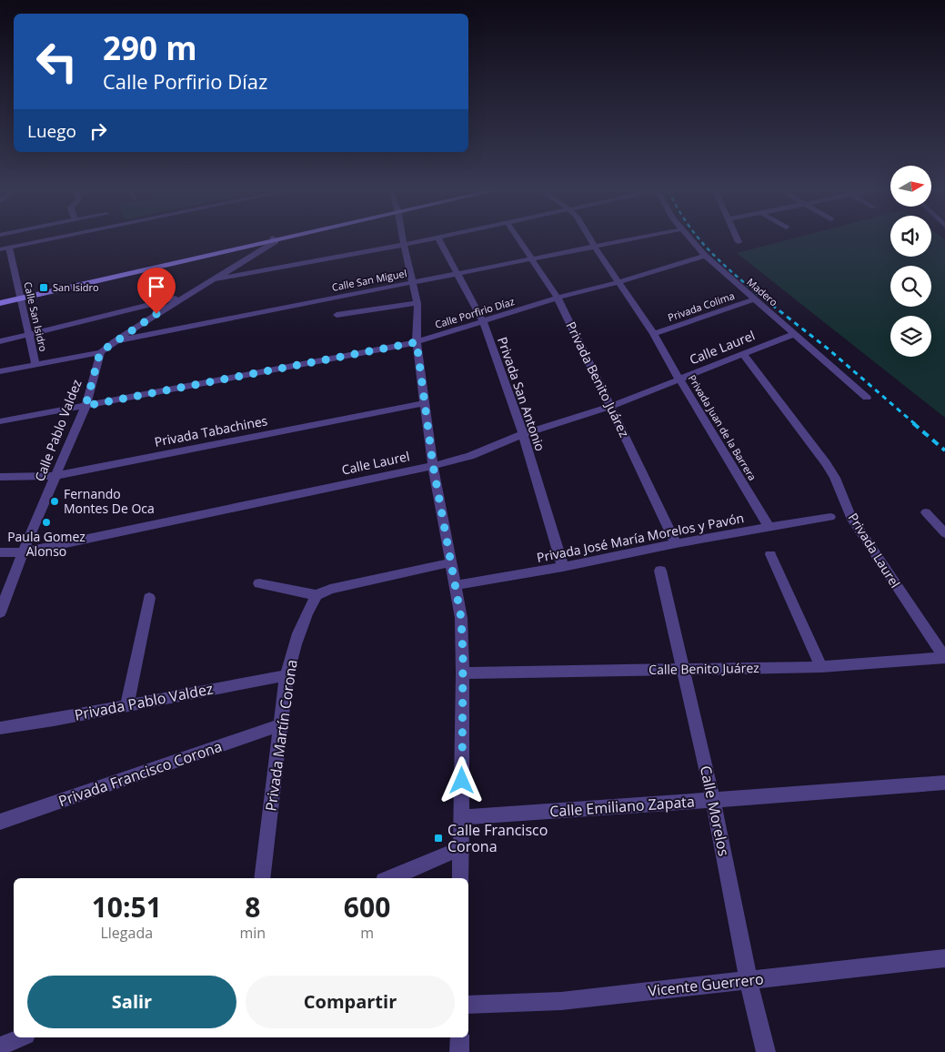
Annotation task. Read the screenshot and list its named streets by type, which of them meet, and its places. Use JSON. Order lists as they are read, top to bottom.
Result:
{
  "streets": {
    "street": [
      "Calle San Miguel",
      "Madero",
      "Privada Colima",
      "Calle Porfirio Díaz",
      "Calle San Isidro",
      "Calle Laurel",
      "Privada Benito Juárez",
      "Privada San Antonio",
      "Privada Juan de la Barrera",
      "Calle Pablo Valdez",
      "Privada Tabachines",
      "Privada José María Morelos y Pavón",
      "Privada Laurel",
      "Calle Benito Juárez",
      "Privada Pablo Valdez",
      "Privada Martín Corona",
      "Privada Francisco Corona",
      "Calle Emiliano Zapata",
      "Calle Morelos",
      "Vicente Guerrero"
    ]
  },
  "crossings": [
    ["Calle San Miguel", "Privada Benito Juárez"],
    ["Calle San Miguel", "Privada San Antonio"],
    ["Calle San Miguel", "Privada Juan de la Barrera"],
    ["Madero", "Privada Colima"],
    ["Madero", "Calle Porfirio Díaz"],
    ["Madero", "Calle Laurel"],
    ["Privada Colima", "Privada Juan de la Barrera"],
    ["Calle Porfirio Díaz", "Privada Benito Juárez"],
    ["Calle Porfirio Díaz", "Privada San Antonio"],
    ["Calle Porfirio Díaz", "Privada Juan de la Barrera"],
    ["Calle Porfirio Díaz", "Calle Pablo Valdez"],
    ["Calle Laurel", "Privada Benito Juárez"],
    ["Calle Laurel", "Privada San Antonio"],
    ["Calle Laurel", "Privada Juan de la Barrera"],
    ["Calle Laurel", "Calle Pablo Valdez"],
    ["Calle Laurel", "Privada Laurel"],
    ["Privada Benito Juárez", "Privada José María Morelos y Pavón"],
    ["Privada San Antonio", "Privada José María Morelos y Pavón"],
    ["Privada Juan de la Barrera", "Privada José María Morelos y Pavón"],
    ["Calle Pablo Valdez", "Privada Tabachines"],
    ["Privada Laurel", "Calle Benito Juárez"],
    ["Calle Benito Juárez", "Calle Morelos"],
    ["Privada Pablo Valdez", "Privada Martín Corona"],
    ["Privada Martín Corona", "Privada Francisco Corona"],
    ["Calle Emiliano Zapata", "Calle Morelos"],
    ["Calle Morelos", "Vicente Guerrero"]
  ],
  "places": {
    "transit": ["San Isidro", "Calle Francisco Corona"],
    "other": ["Fernando Montes De Oca", "Paula Gomez Alonso"]
  },
  "north": "right",
  "page": {
    "turn": ["290 m", "Calle Porfirio Díaz"],
    "then": "Luego",
    "eta": [
      "10:51",
      "Llegada",
      "8",
      "min",
      "600",
      "m"
    ],
    "buttons": ["Salir", "Compartir"]
  }
}
